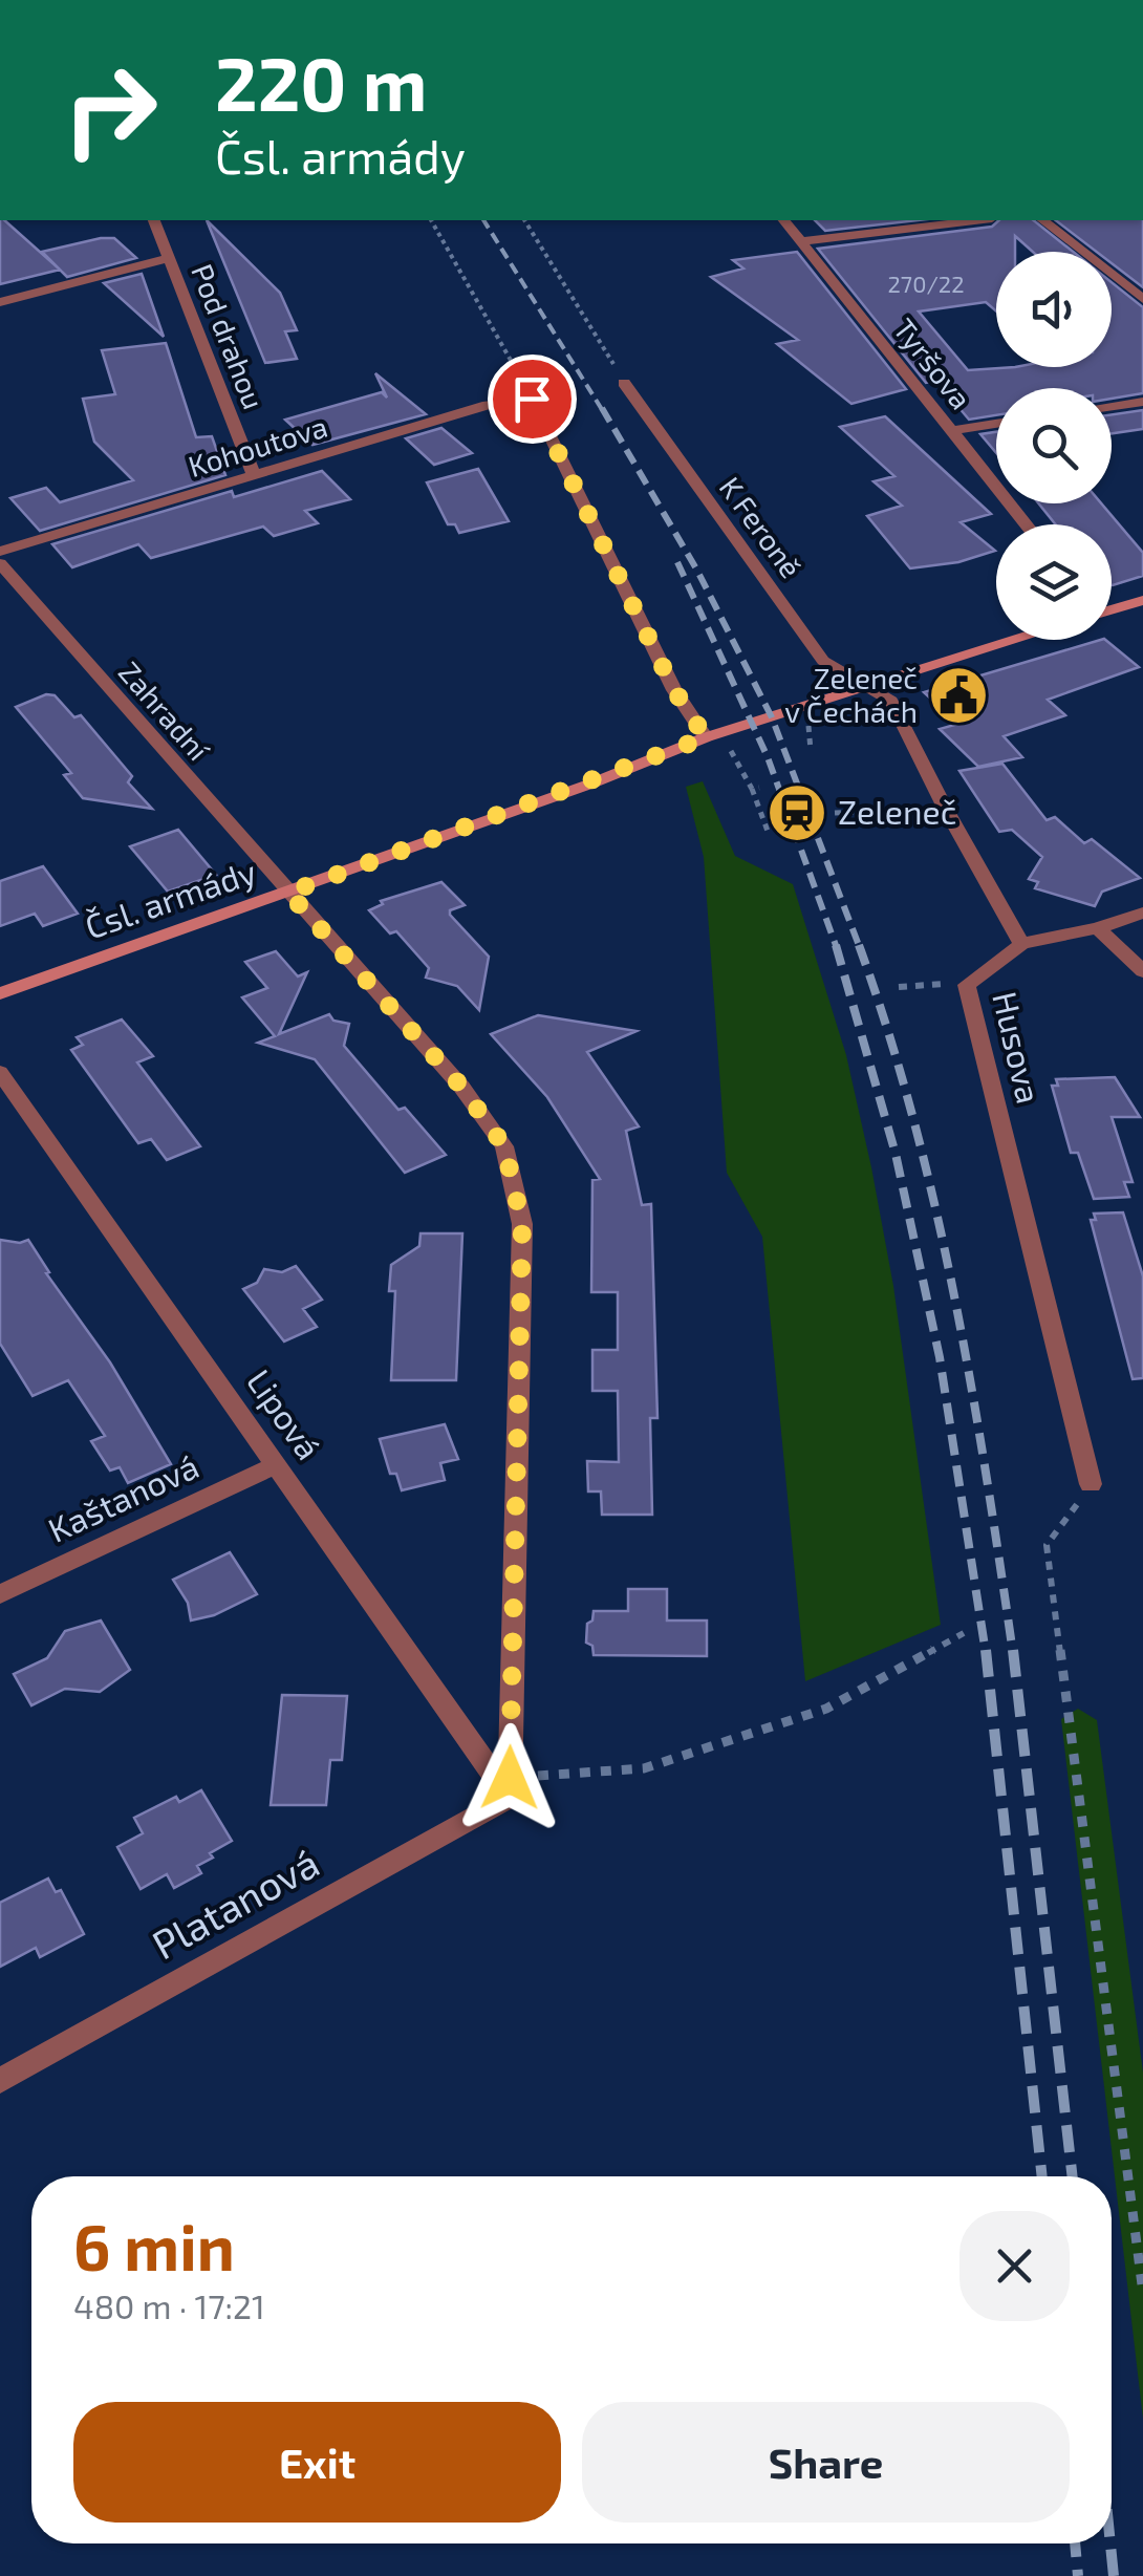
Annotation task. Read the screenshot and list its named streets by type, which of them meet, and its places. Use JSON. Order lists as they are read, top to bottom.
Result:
{
  "streets": {
    "street": [
      "Pod drahou",
      "Tyršova",
      "Kohoutova",
      "K Feroně",
      "Zahradní",
      "Čsl. armády",
      "Husova",
      "Lipová",
      "Kaštanová",
      "Platanová"
    ]
  },
  "crossings": [
    ["Pod drahou", "Kohoutova"],
    ["K Feroně", "Čsl. armády"],
    ["K Feroně", "Husova"],
    ["Zahradní", "Čsl. armády"],
    ["Zahradní", "Lipová"],
    ["Zahradní", "Platanová"],
    ["Čsl. armády", "Husova"],
    ["Lipová", "Kaštanová"],
    ["Lipová", "Platanová"]
  ],
  "places": {
    "public building": ["Zeleneč v Čechách"],
    "station": ["Zeleneč"]
  },
  "house_numbers": ["270/22"],
  "page": {
    "turn": ["220 m", "Čsl. armády"],
    "heading": ["6 min", "480 m · 17:21"],
    "buttons": ["Exit", "Share"]
  }
}
